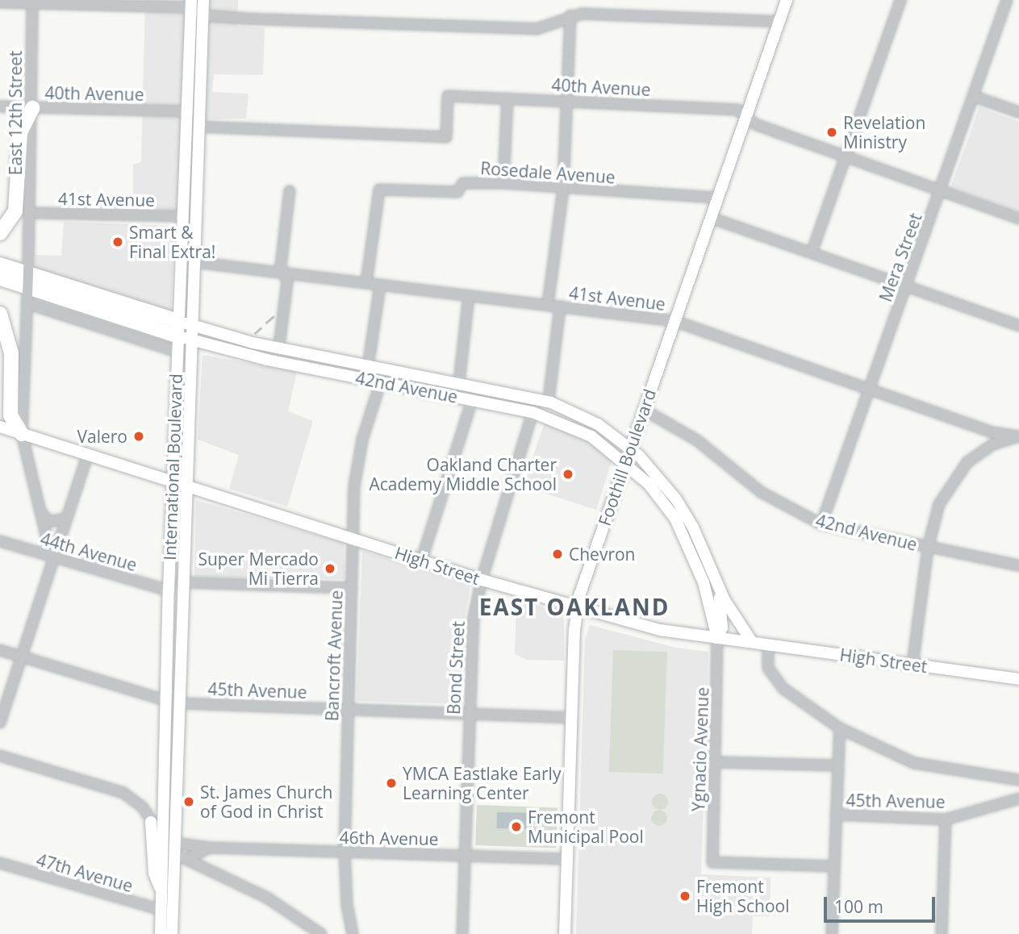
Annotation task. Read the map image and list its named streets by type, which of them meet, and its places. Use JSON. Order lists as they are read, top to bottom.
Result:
{
  "streets": {
    "main road": [
      "42nd Avenue",
      "Foothill Boulevard",
      "International Boulevard",
      "High Street"
    ],
    "street": [
      "40th Avenue",
      "East 12th Street",
      "Rosedale Avenue",
      "41st Avenue",
      "Mera Street",
      "44th Avenue",
      "Bancroft Avenue",
      "Bond Street",
      "45th Avenue",
      "Ygnacio Avenue",
      "46th Avenue",
      "47th Avenue"
    ]
  },
  "crossings": [
    ["40th Avenue", "East 12th Street"],
    ["40th Avenue", "Mera Street"],
    ["40th Avenue", "Foothill Boulevard"],
    ["40th Avenue", "International Boulevard"],
    ["East 12th Street", "41st Avenue"],
    ["East 12th Street", "44th Avenue"],
    ["East 12th Street", "High Street"],
    ["Rosedale Avenue", "41st Avenue"],
    ["Rosedale Avenue", "Foothill Boulevard"],
    ["41st Avenue", "Mera Street"],
    ["41st Avenue", "Foothill Boulevard"],
    ["41st Avenue", "International Boulevard"],
    ["Mera Street", "42nd Avenue"],
    ["42nd Avenue", "Foothill Boulevard"],
    ["42nd Avenue", "International Boulevard"],
    ["42nd Avenue", "High Street"],
    ["42nd Avenue", "Bancroft Avenue"],
    ["42nd Avenue", "Bond Street"],
    ["42nd Avenue", "Ygnacio Avenue"],
    ["Foothill Boulevard", "High Street"],
    ["Foothill Boulevard", "45th Avenue"],
    ["Foothill Boulevard", "46th Avenue"],
    ["International Boulevard", "44th Avenue"],
    ["International Boulevard", "High Street"],
    ["International Boulevard", "45th Avenue"],
    ["International Boulevard", "46th Avenue"],
    ["International Boulevard", "47th Avenue"],
    ["High Street", "Bancroft Avenue"],
    ["High Street", "Bond Street"],
    ["High Street", "Ygnacio Avenue"],
    ["Bancroft Avenue", "45th Avenue"],
    ["Bancroft Avenue", "46th Avenue"],
    ["Bond Street", "45th Avenue"],
    ["Bond Street", "46th Avenue"]
  ],
  "districts": ["EAST OAKLAND"],
  "places": [
    "Revelation Ministry",
    "Smart & Final Extra!",
    "Valero",
    "Oakland Charter Academy Middle School",
    "Chevron",
    "Super Mercado Mi Tierra",
    "YMCA Eastlake Early Learning Center",
    "St. James Church of God in Christ",
    "Fremont Municipal Pool",
    "Fremont High School"
  ],
  "scale_bar": "100 m"
}
